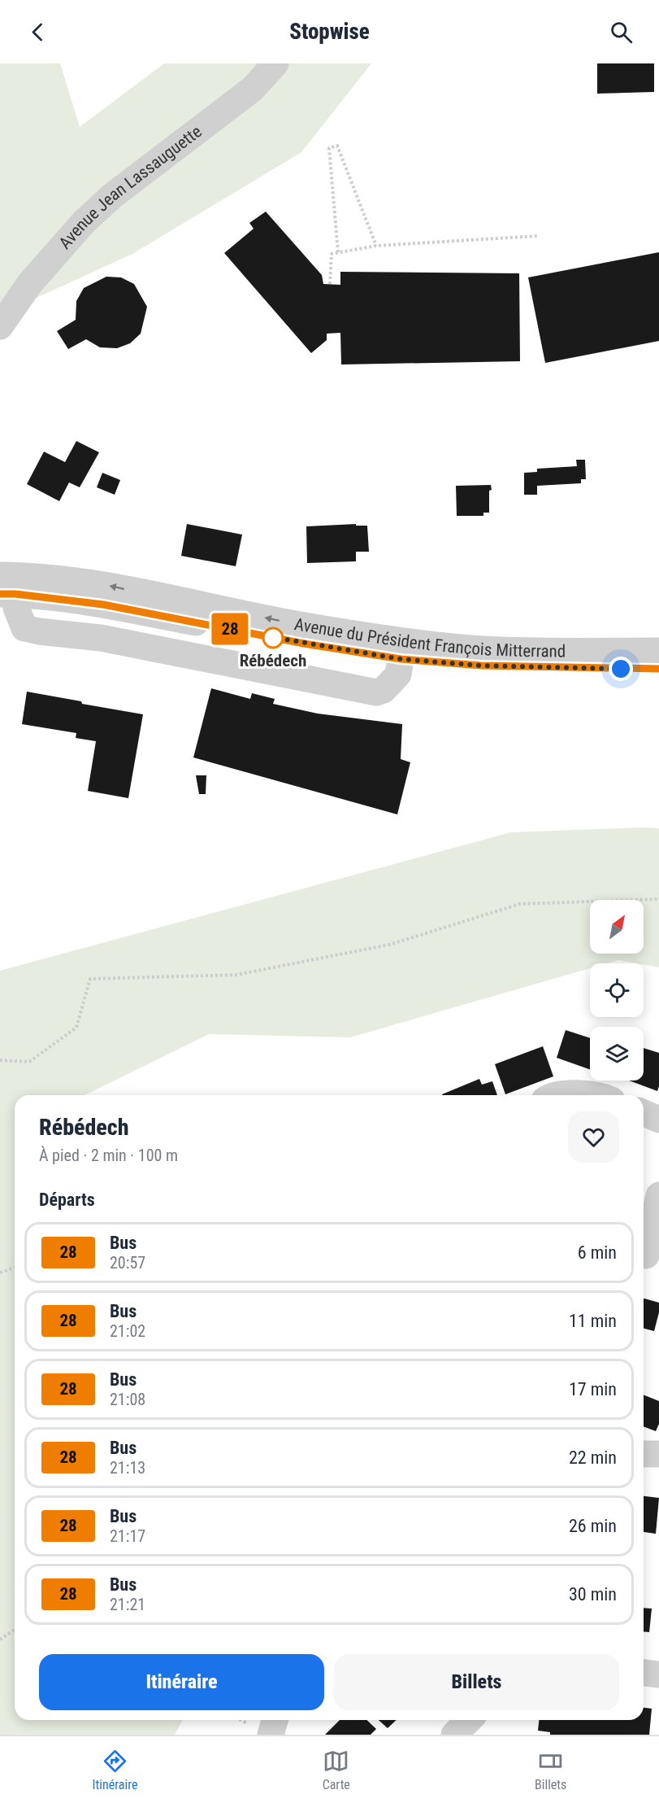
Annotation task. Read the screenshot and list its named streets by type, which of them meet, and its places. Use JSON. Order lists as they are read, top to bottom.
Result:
{
  "streets": {
    "street": ["Avenue Jean Lassauguette", "Avenue du Président François Mitterrand"]
  },
  "places": ["Rébédech"],
  "lines": ["bus line 28"],
  "north": "top right",
  "page": {
    "header": "Stopwise",
    "on_map": "28",
    "heading": [
      ["Rébédech", "À pied · 2 min · 100 m"],
      "Départs"
    ],
    "list": [
      {
        "mark": "28",
        "name": "Bus",
        "note": "20:57",
        "value": "6 min"
      },
      {
        "mark": "28",
        "name": "Bus",
        "note": "21:02",
        "value": "11 min"
      },
      {
        "mark": "28",
        "name": "Bus",
        "note": "21:08",
        "value": "17 min"
      },
      {
        "mark": "28",
        "name": "Bus",
        "note": "21:13",
        "value": "22 min"
      },
      {
        "mark": "28",
        "name": "Bus",
        "note": "21:17",
        "value": "26 min"
      },
      {
        "mark": "28",
        "name": "Bus",
        "note": "21:21",
        "value": "30 min"
      }
    ],
    "buttons": ["Itinéraire", "Billets"],
    "tabs": ["Itinéraire", "Carte", "Billets"]
  }
}
